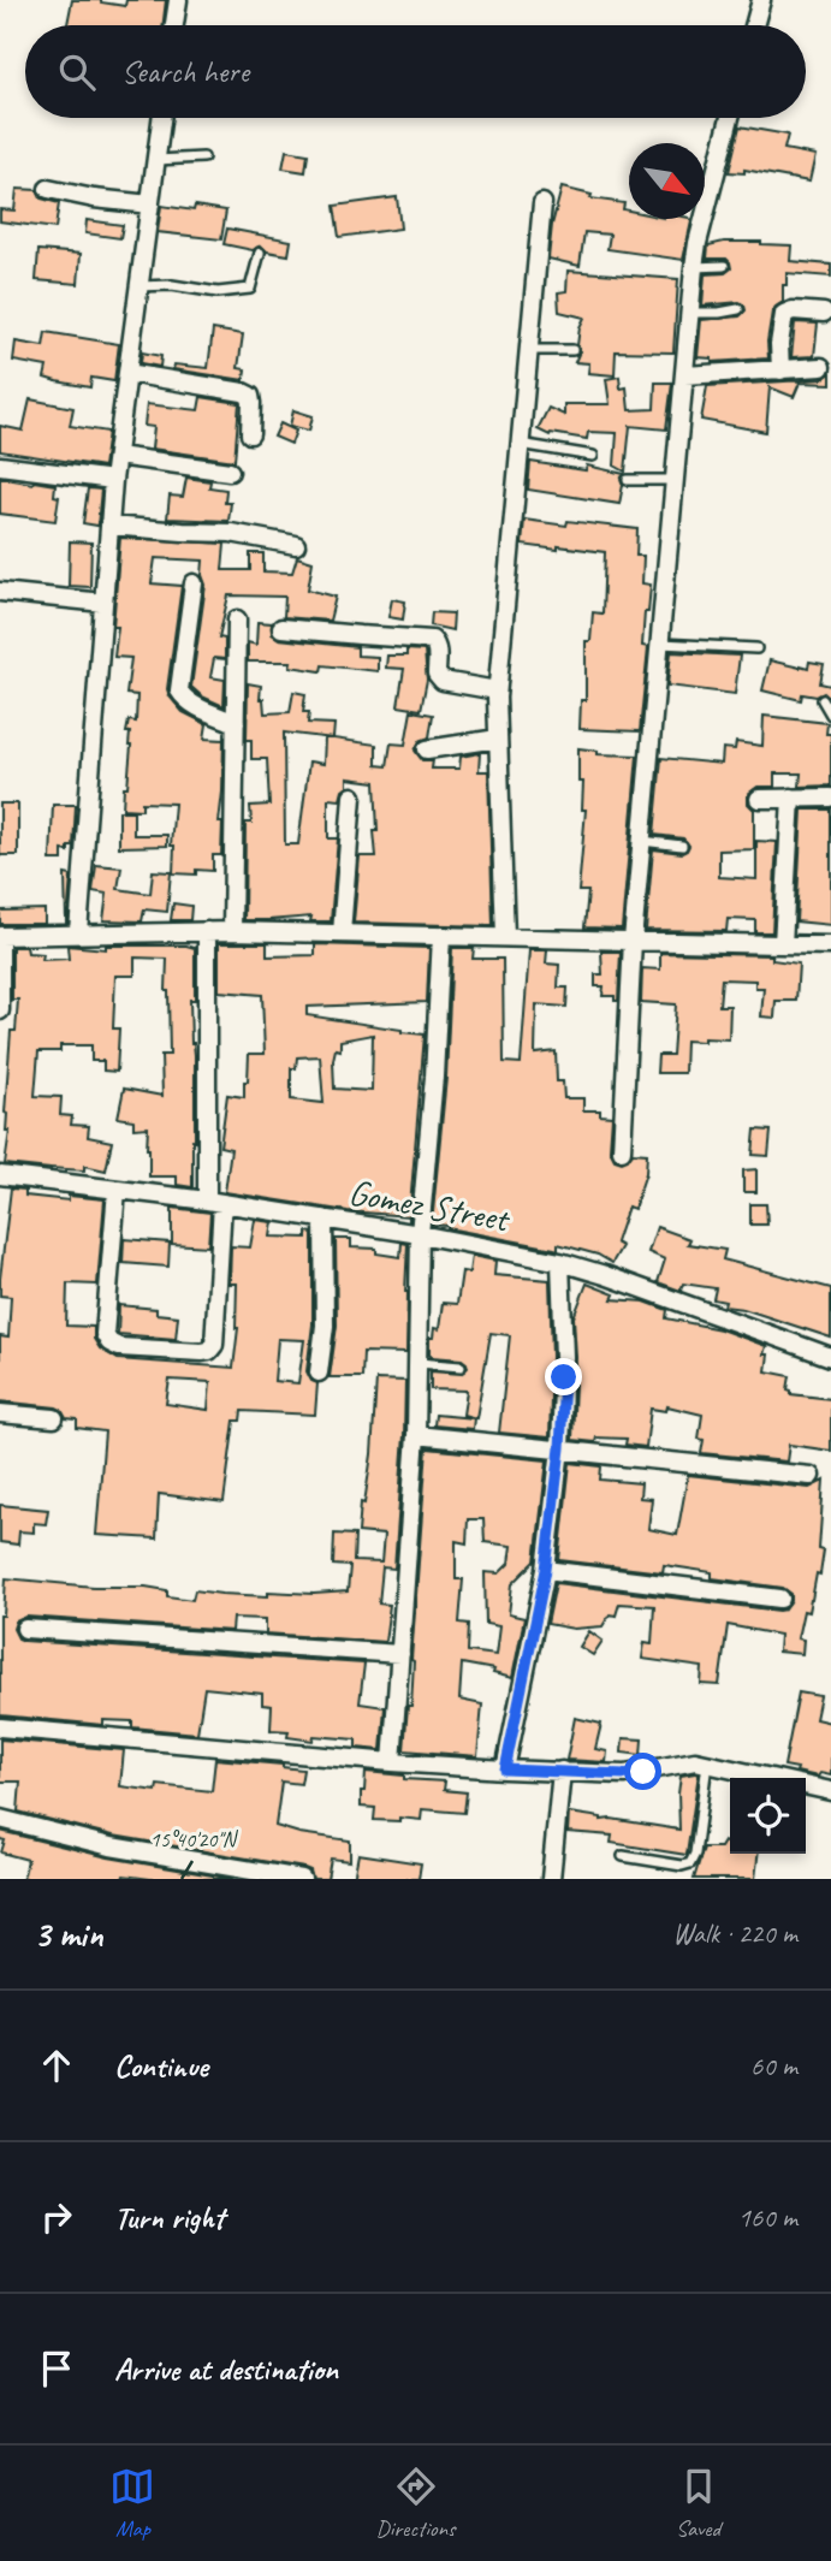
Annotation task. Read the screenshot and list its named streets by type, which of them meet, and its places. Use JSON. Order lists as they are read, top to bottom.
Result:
{
  "streets": {
    "street": ["Gomez Street"]
  },
  "north": "bottom right",
  "page": {
    "search": "Search here",
    "heading": ["3 min", "Walk · 220 m"],
    "list": [
      ["Continue", "60 m"],
      ["Turn right", "160 m"],
      "Arrive at destination"
    ],
    "nav": ["Map", "Directions", "Saved"]
  },
  "coordinates": ["15°40'20\"N"]
}
